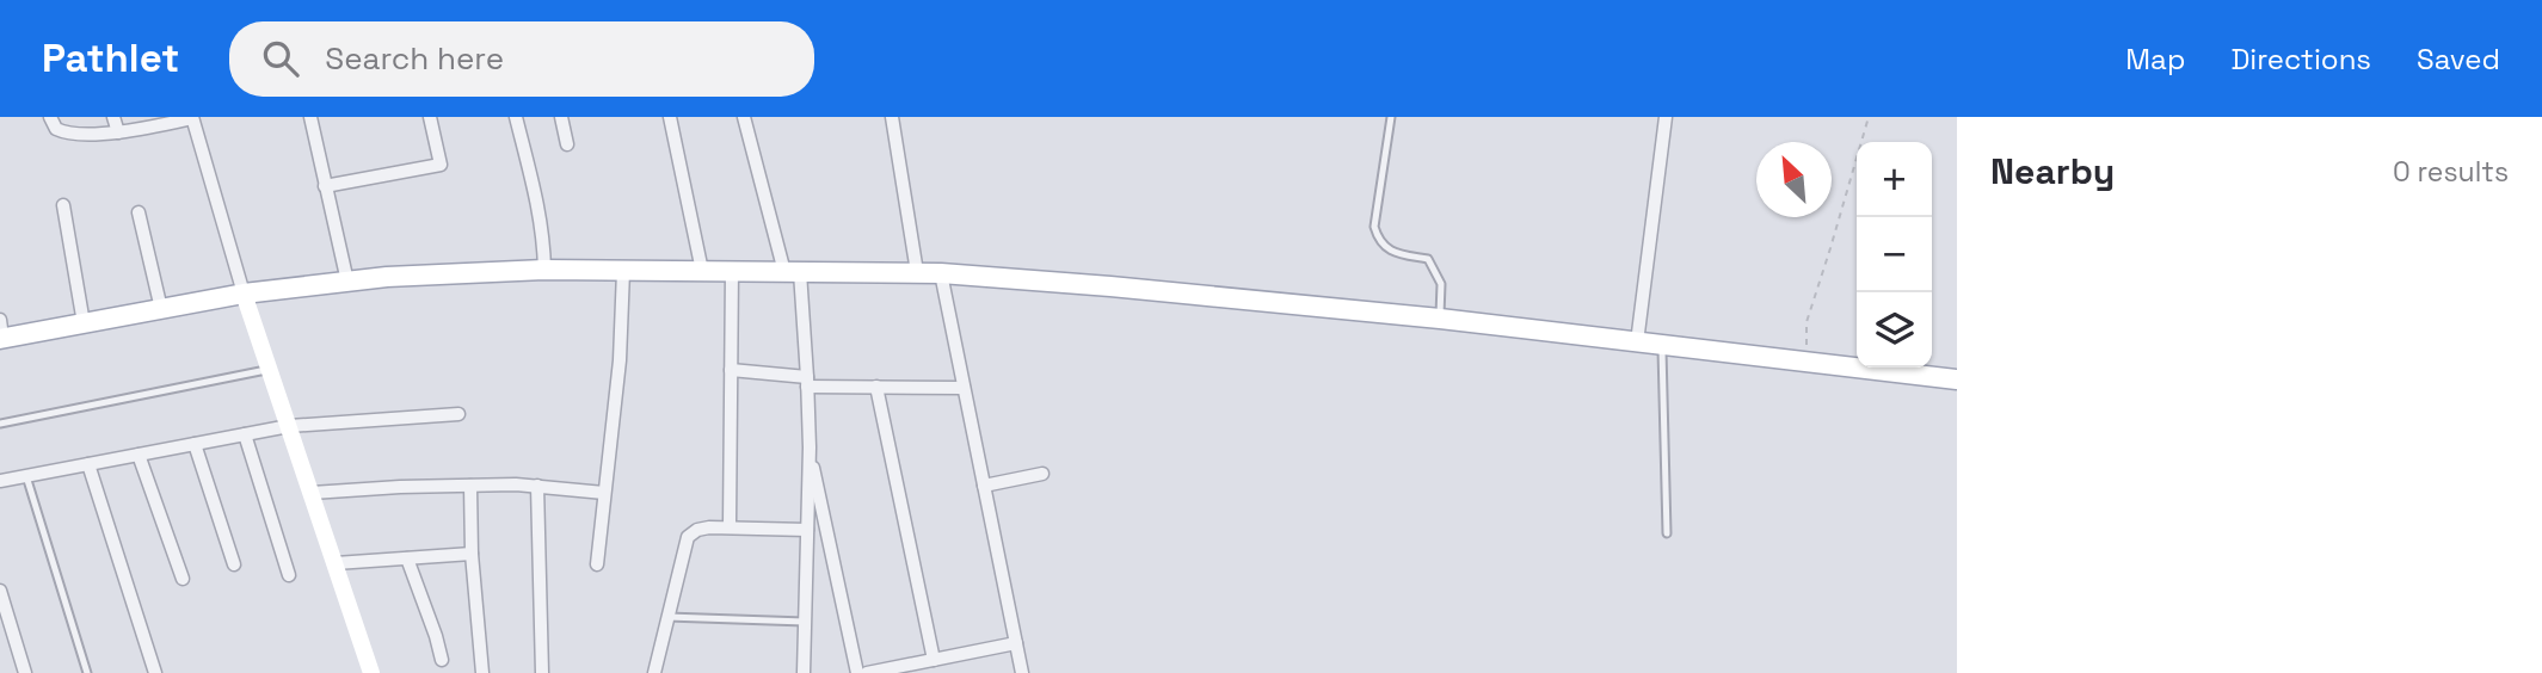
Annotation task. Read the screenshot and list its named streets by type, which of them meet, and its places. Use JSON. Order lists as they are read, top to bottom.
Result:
{
  "north": "top left",
  "page": {
    "header": "Pathlet",
    "search": "Search here",
    "nav": ["Map", "Directions", "Saved"],
    "heading": ["Nearby", "0 results"],
    "map_buttons": ["+", "−"]
  }
}
